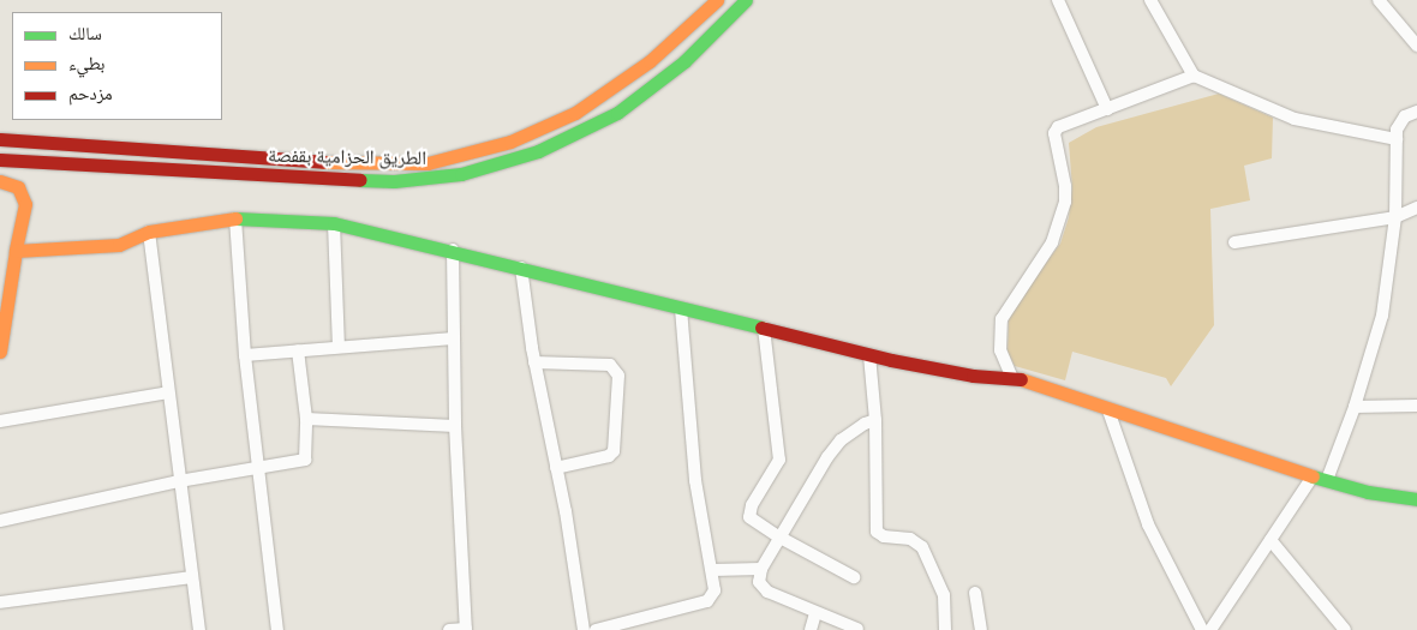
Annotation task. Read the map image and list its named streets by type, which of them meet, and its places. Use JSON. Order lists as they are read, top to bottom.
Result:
{
  "streets": {
    "street": ["الطريق الحزامية بقفصة"]
  },
  "legend": ["سالك", "بطيء", "مزدحم"]
}
